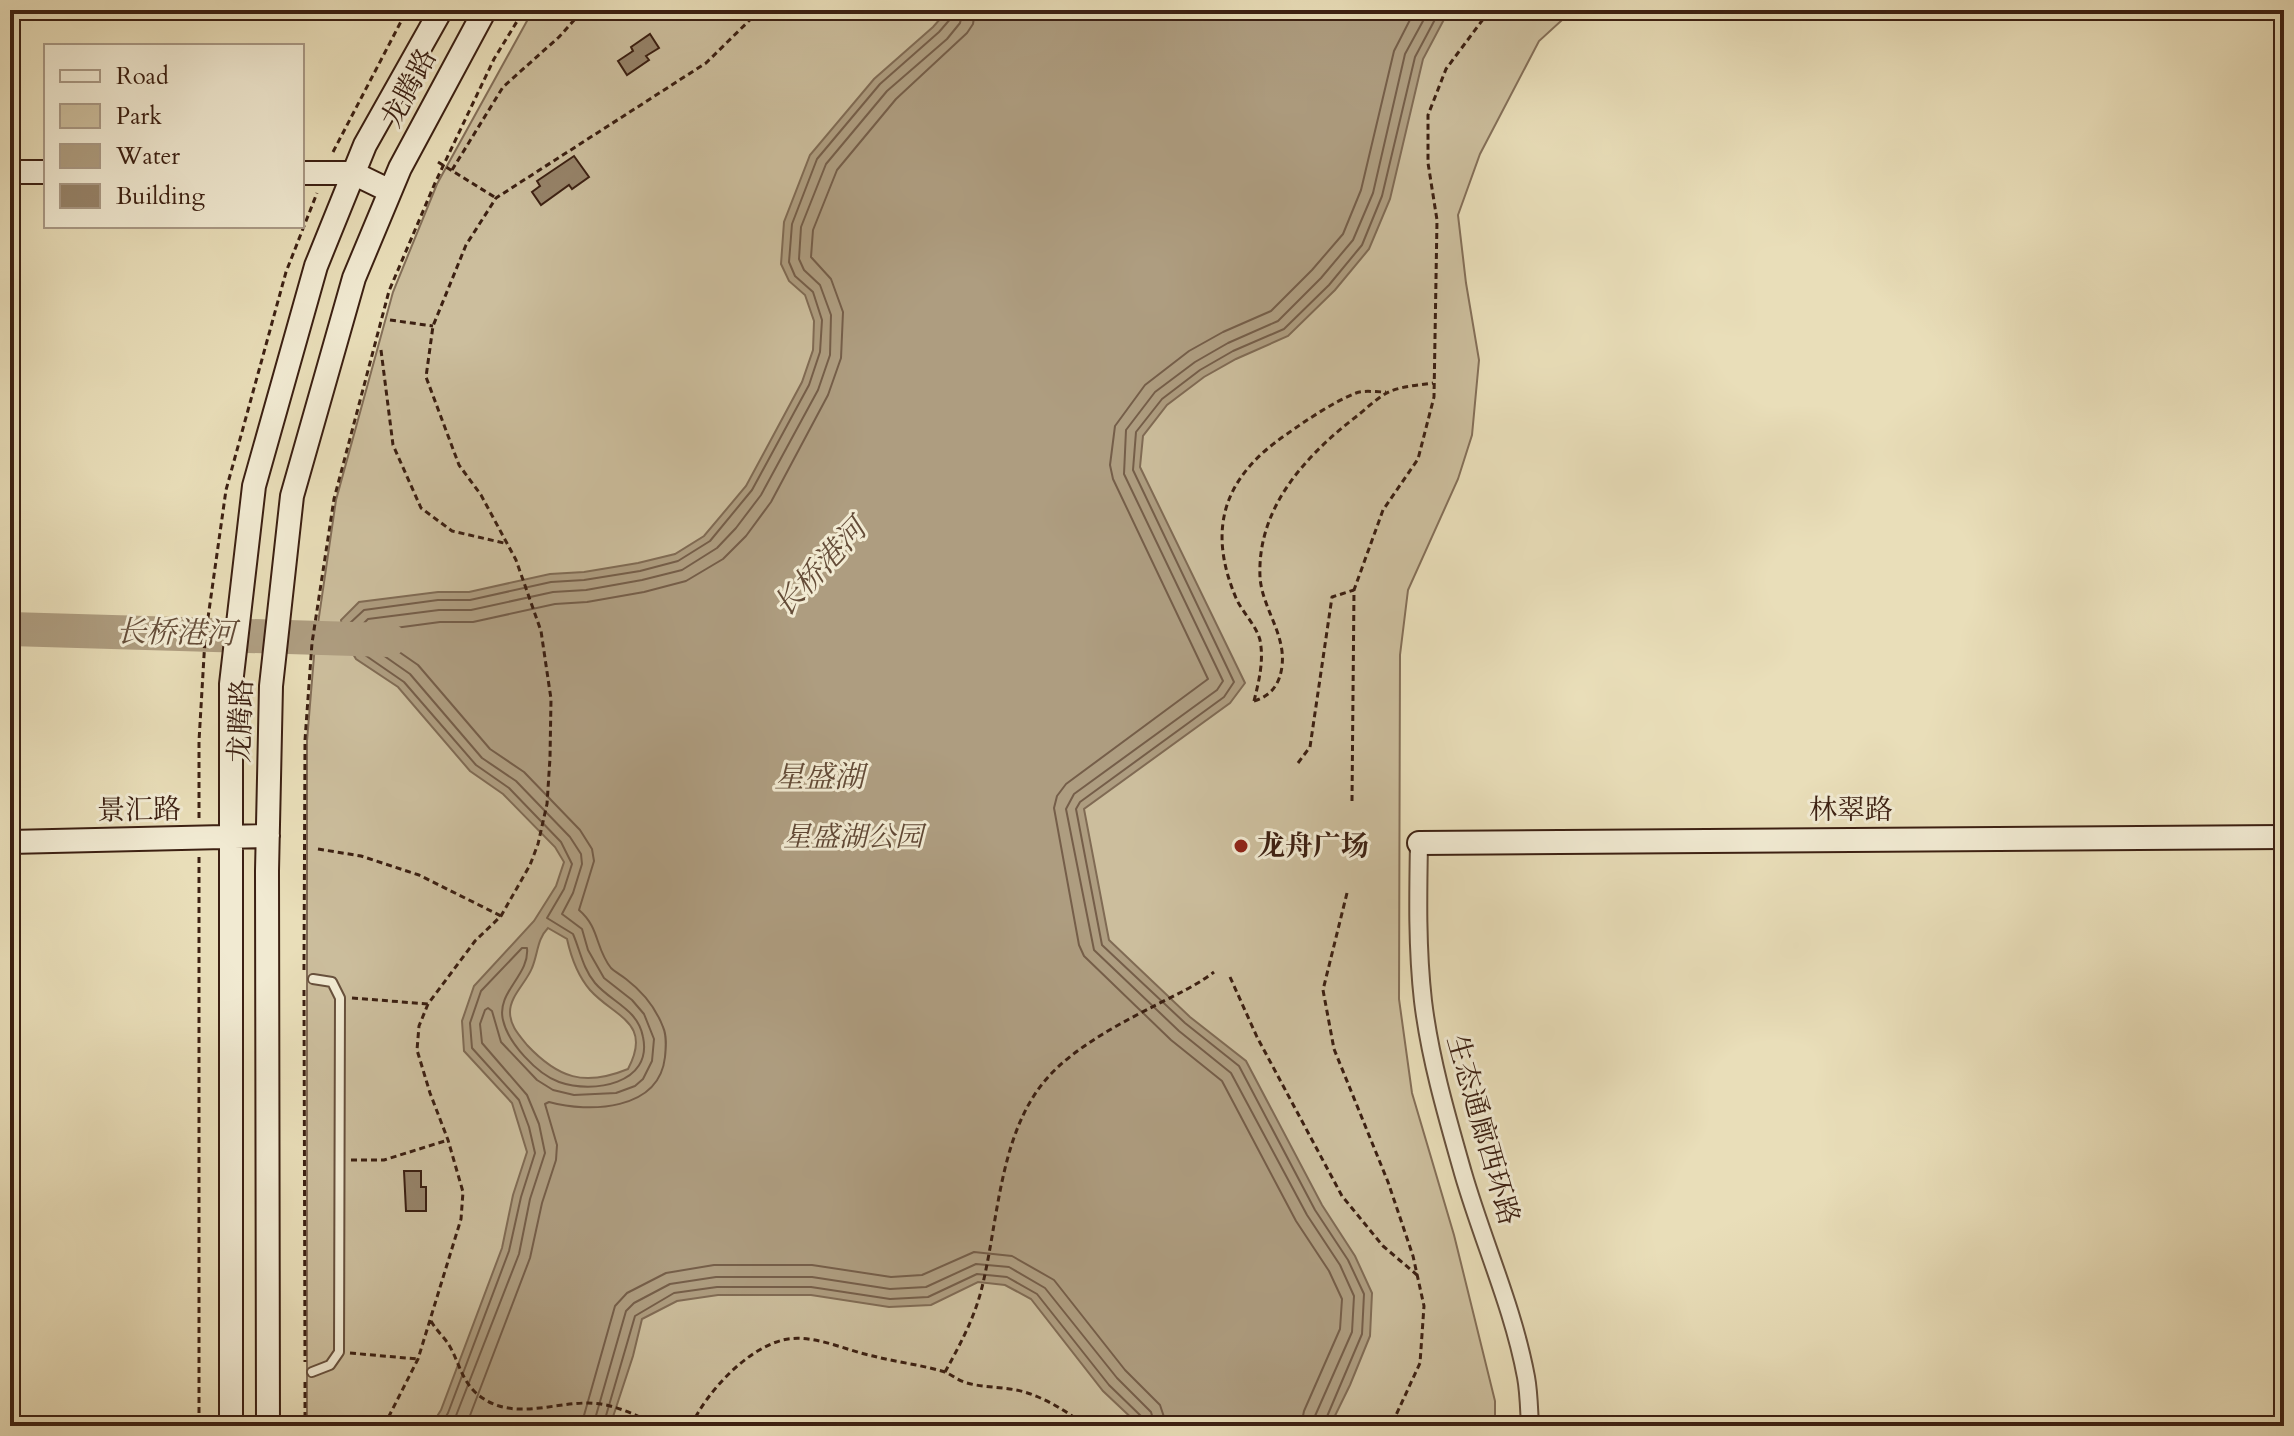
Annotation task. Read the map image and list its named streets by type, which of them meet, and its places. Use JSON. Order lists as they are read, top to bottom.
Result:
{
  "streets": {
    "main road": ["龙腾路", "景汇路", "林翠路"],
    "street": ["生态通廊西环路"]
  },
  "crossings": [
    ["龙腾路", "景汇路"],
    ["林翠路", "生态通廊西环路"]
  ],
  "water": ["长桥港河", "星盛湖"],
  "parks": ["星盛湖公园"],
  "places": ["龙舟广场"],
  "legend": [
    "Road",
    "Park",
    "Water",
    "Building"
  ]
}
